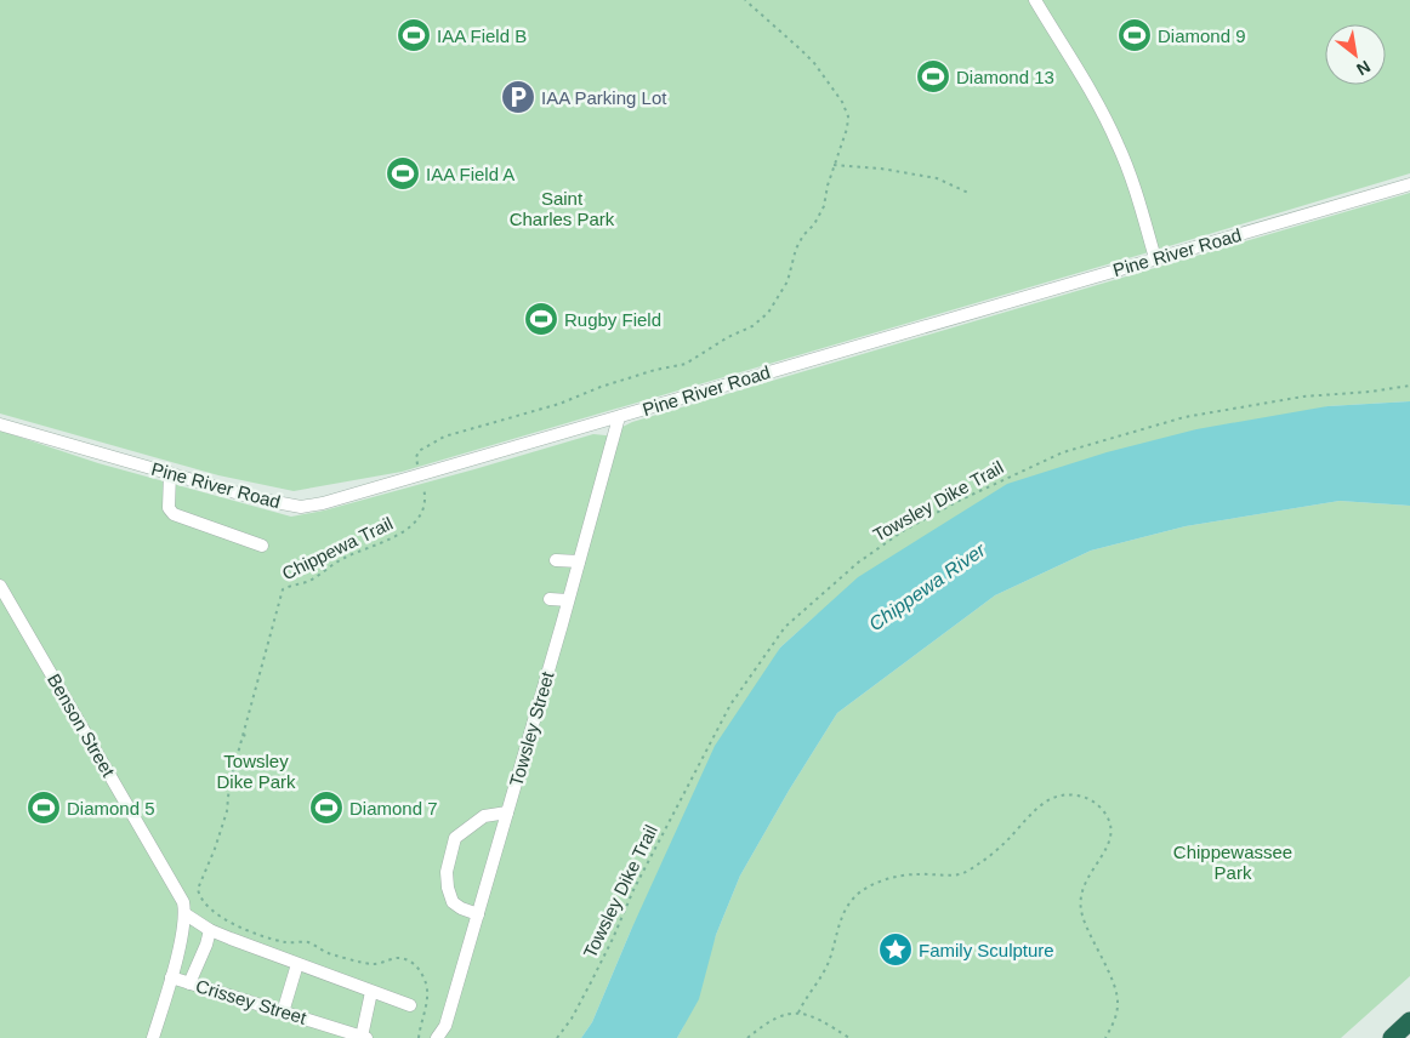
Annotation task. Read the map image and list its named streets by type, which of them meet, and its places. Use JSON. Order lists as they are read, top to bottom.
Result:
{
  "streets": {
    "street": [
      "Pine River Road",
      "Benson Street",
      "Towsley Street",
      "Crissey Street"
    ],
    "path": ["Towsley Dike Trail", "Chippewa Trail"]
  },
  "crossings": [
    ["Pine River Road", "Chippewa Trail"],
    ["Pine River Road", "Towsley Street"]
  ],
  "water": ["Chippewa River"],
  "parks": ["Saint Charles Park", "Towsley Dike Park", "Chippewassee Park"],
  "places": {
    "sports": [
      "IAA Field B",
      "Diamond 9",
      "Diamond 13",
      "IAA Field A",
      "Rugby Field",
      "Diamond 5",
      "Diamond 7"
    ],
    "parking": ["IAA Parking Lot"],
    "place": ["Family Sculpture"]
  },
  "north": "bottom right"
}
